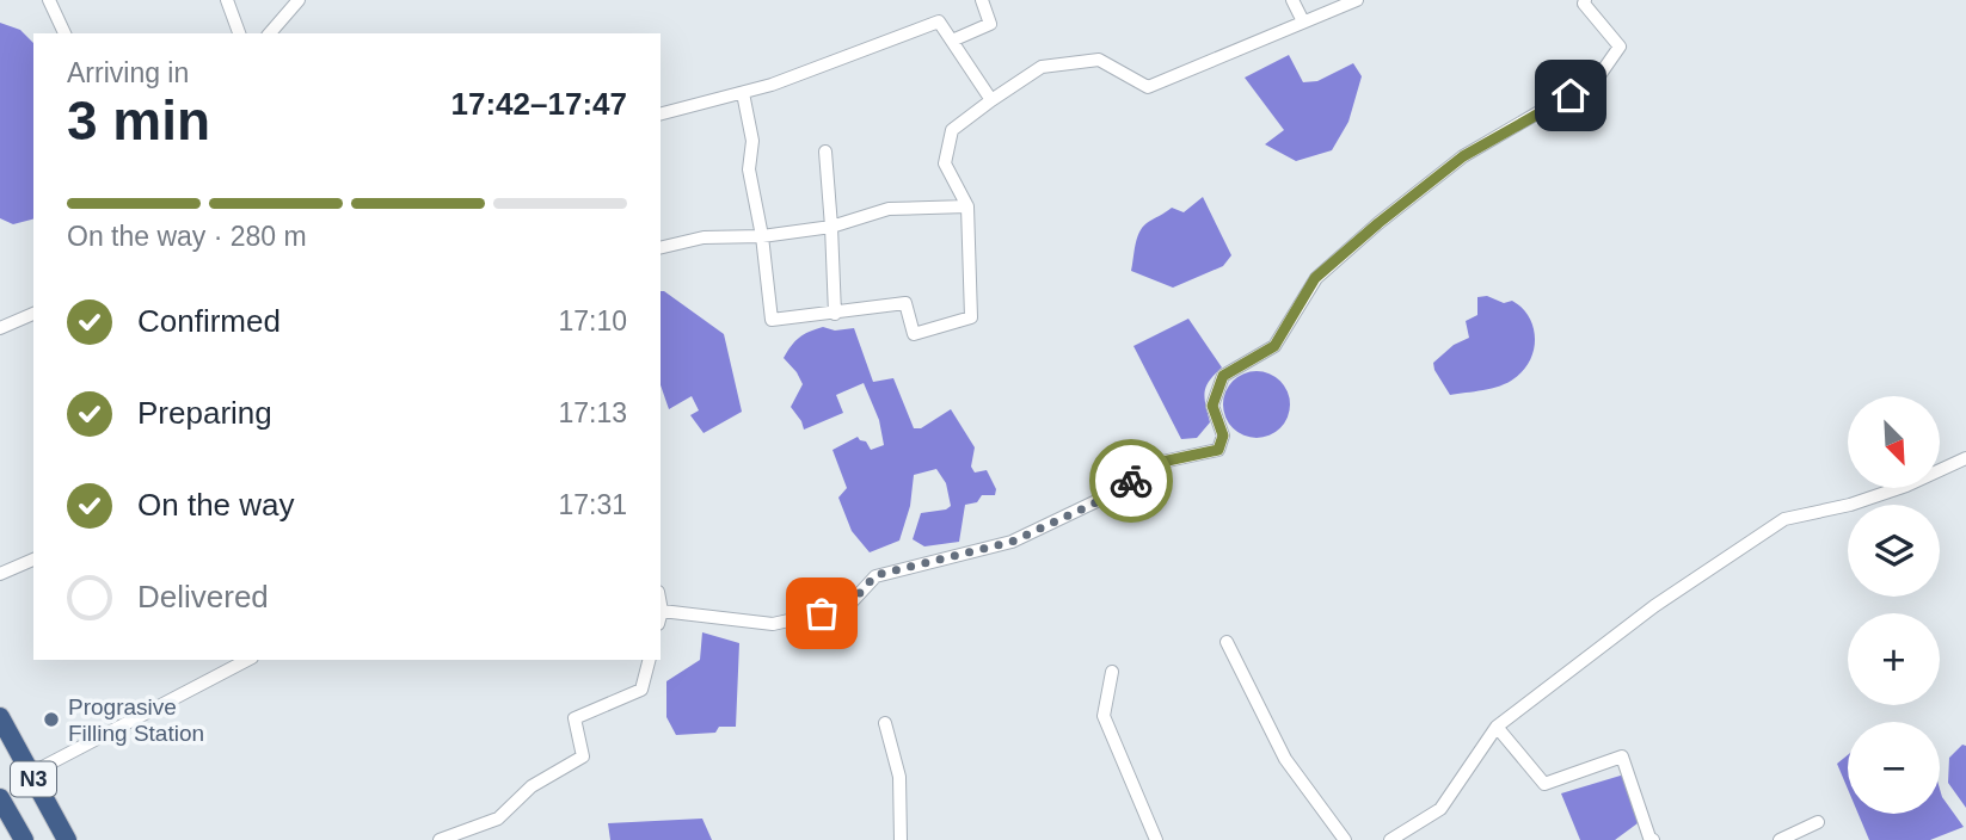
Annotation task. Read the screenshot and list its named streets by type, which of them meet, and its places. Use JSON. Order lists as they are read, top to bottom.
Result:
{
  "streets": {
    "highway": ["N3"]
  },
  "places": ["Prograsive Filling Station"],
  "north": "bottom right",
  "page": {
    "heading": ["3 min", "Arriving in", "17:42–17:47"],
    "bar": "On the way · 280 m",
    "list": [
      ["Confirmed", "17:10"],
      ["Preparing", "17:13"],
      ["On the way", "17:31"],
      "Delivered"
    ],
    "map_buttons": ["+", "−"]
  }
}
